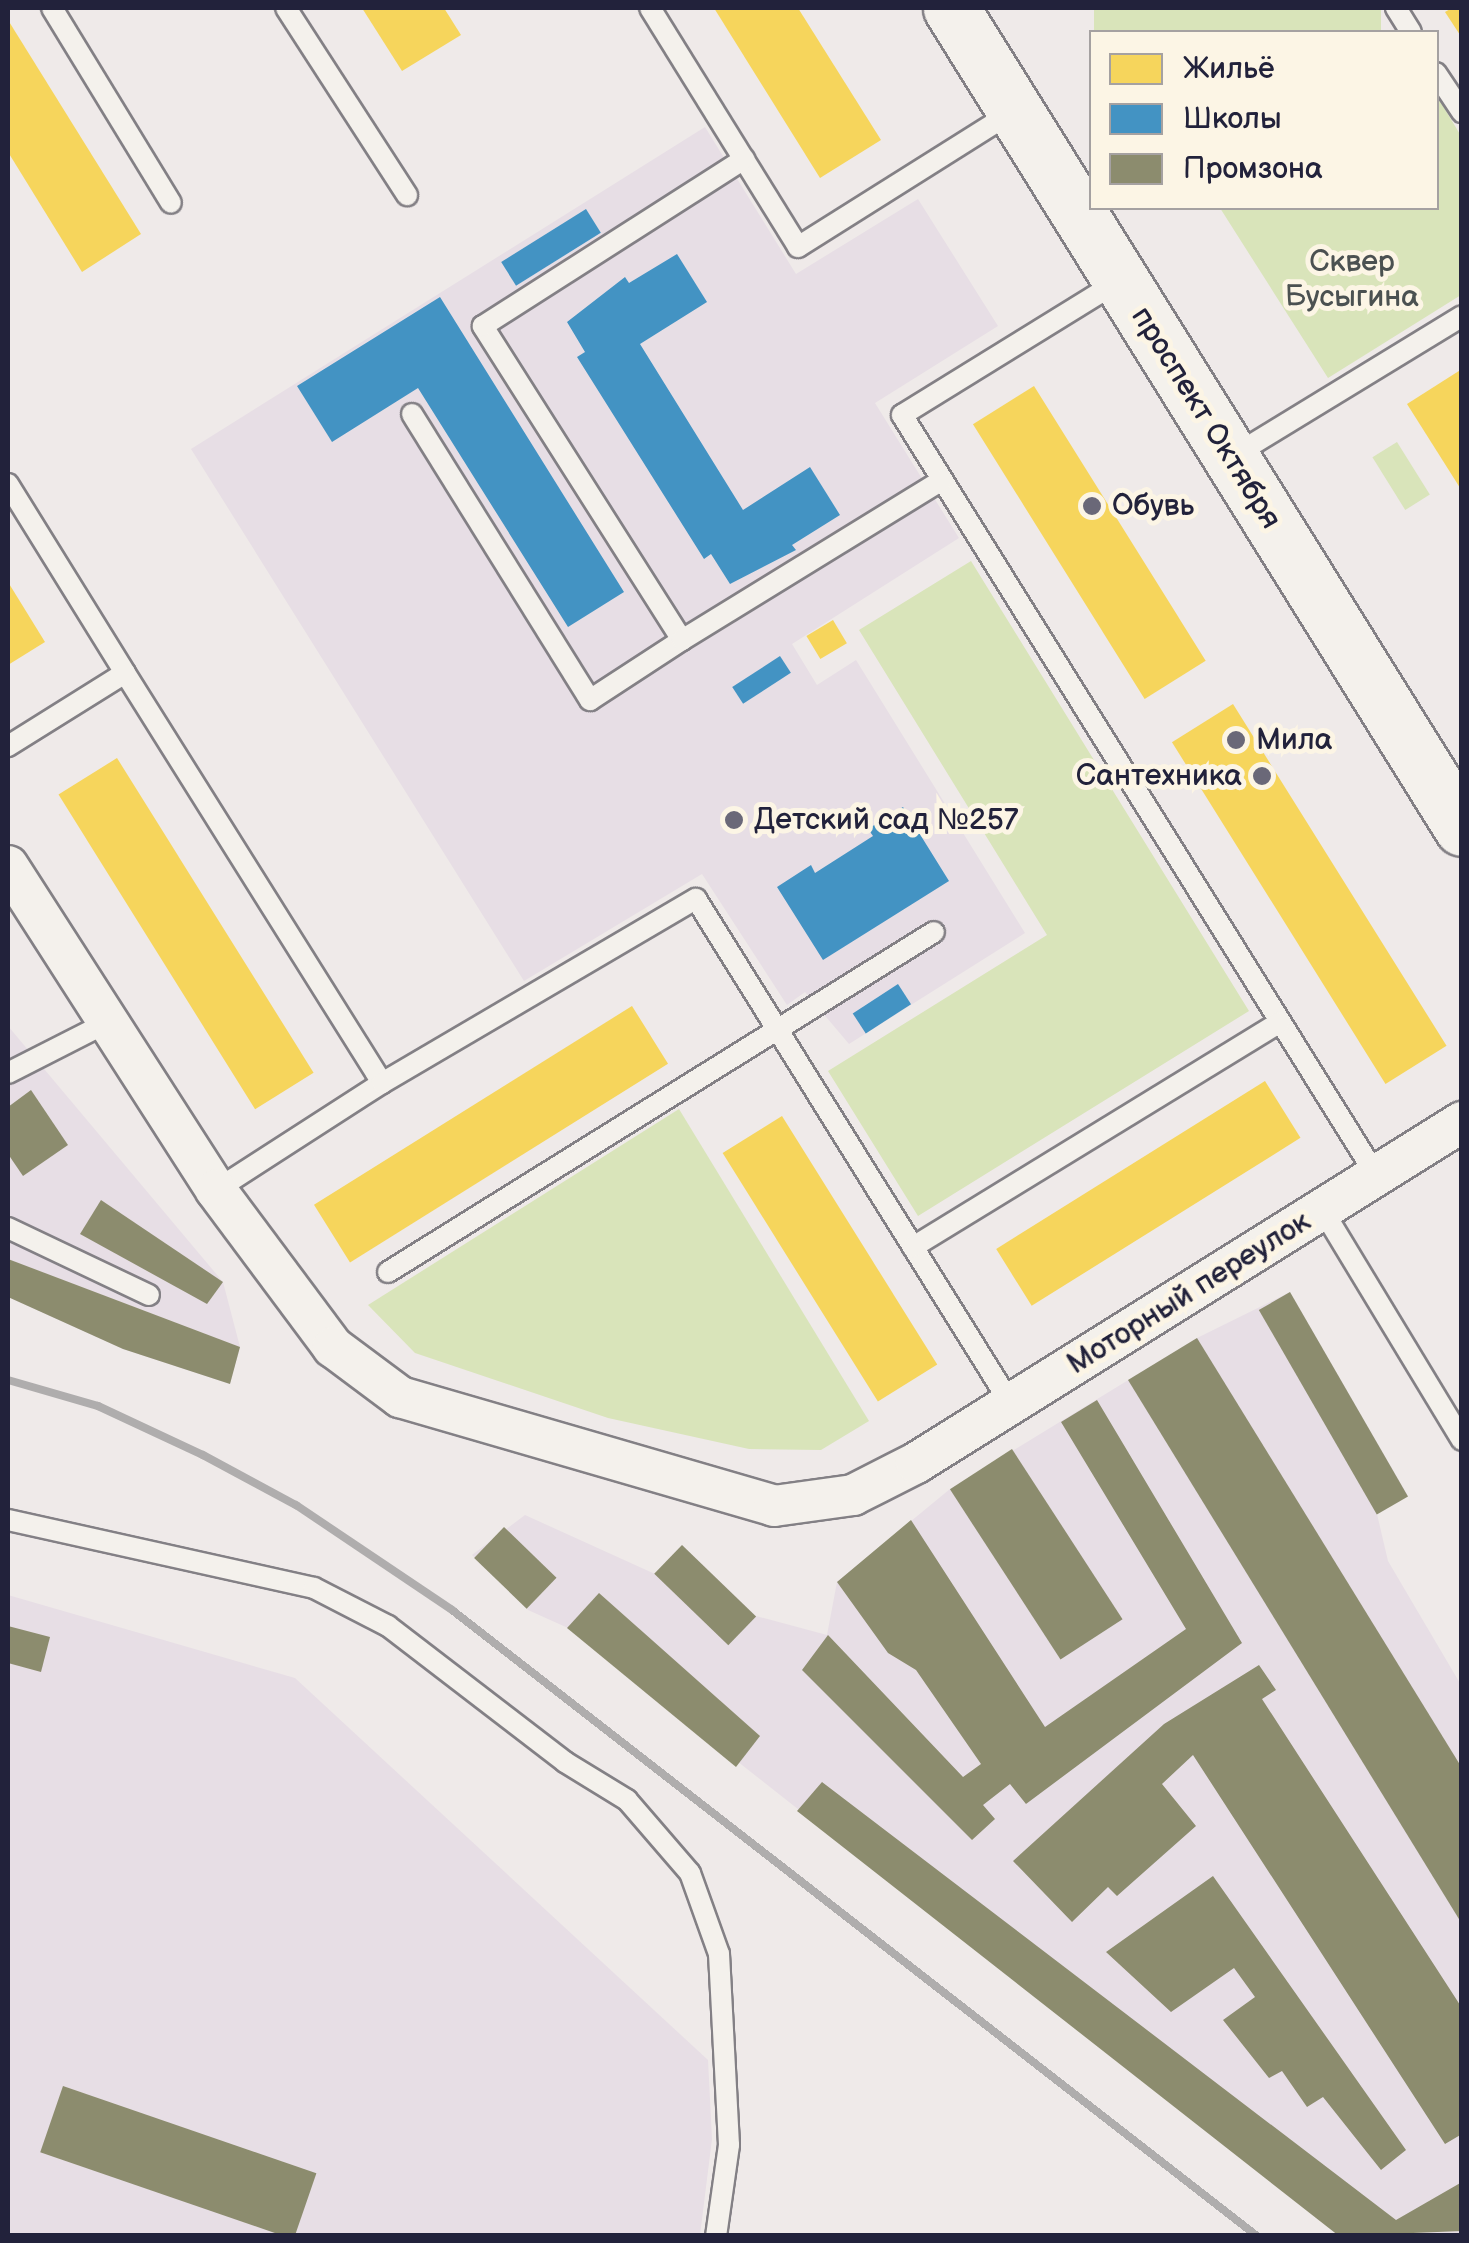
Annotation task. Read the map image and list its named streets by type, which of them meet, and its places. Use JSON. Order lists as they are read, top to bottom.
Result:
{
  "streets": {
    "main road": ["проспект Октября"],
    "street": ["Моторный переулок"]
  },
  "parks": ["Сквер Бусыгина"],
  "places": [
    "Обувь",
    "Мила",
    "Сантехника",
    "Детский сад №257"
  ],
  "legend": ["Жильё", "Школы", "Промзона"]
}
